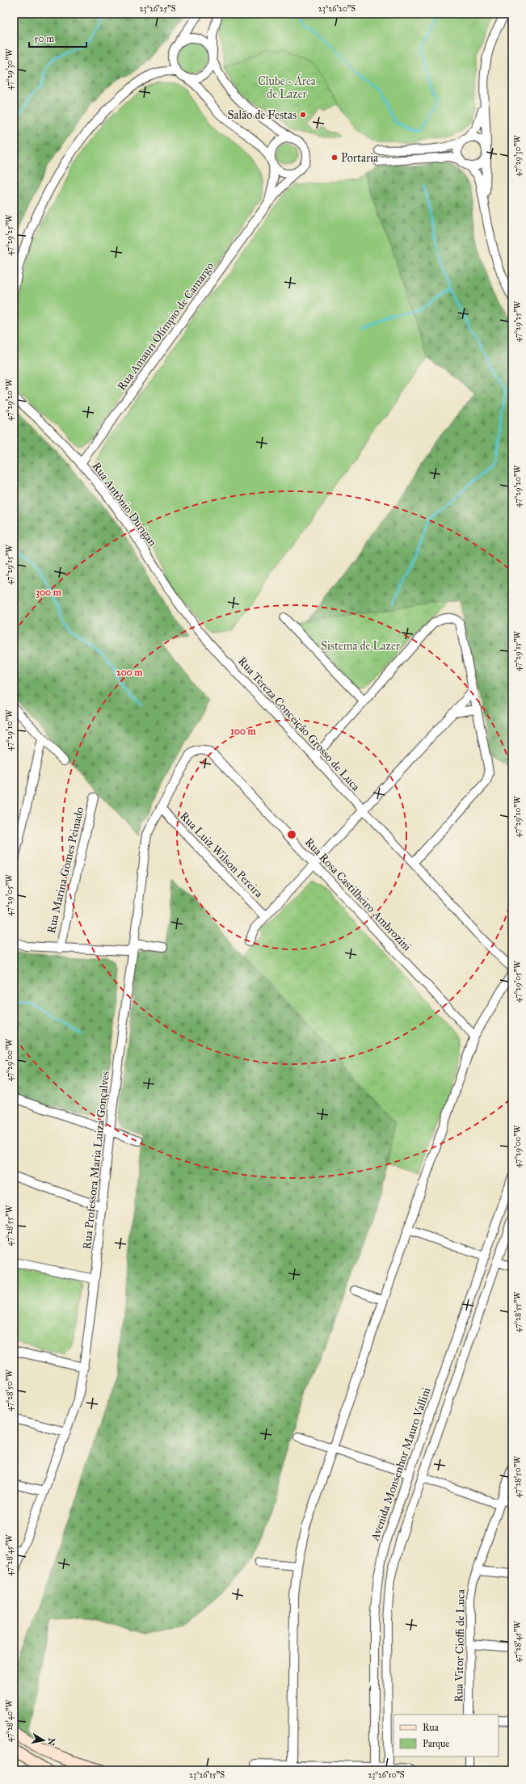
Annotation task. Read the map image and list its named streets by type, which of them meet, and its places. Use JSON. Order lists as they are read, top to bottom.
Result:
{
  "streets": {
    "street": [
      "Rua Amauri Olímpio de Camargo",
      "Rua Antônio Durigan",
      "Rua Tereza Conceição Grosso de Luca",
      "Rua Luiz Wilson Pereira",
      "Rua Marina Gomes Peinado",
      "Rua Rosa Castilheiro Ambrozini",
      "Rua Professora Maria Luiza Gonçalves",
      "Avenida Monsenhor Mauro Vallini",
      "Rua Vitor Cioffi de Luca"
    ]
  },
  "crossings": [
    ["Rua Amauri Olímpio de Camargo", "Rua Antônio Durigan"],
    ["Rua Antônio Durigan", "Rua Tereza Conceição Grosso de Luca"],
    ["Rua Luiz Wilson Pereira", "Rua Professora Maria Luiza Gonçalves"],
    ["Rua Rosa Castilheiro Ambrozini", "Rua Professora Maria Luiza Gonçalves"]
  ],
  "parks": ["Clube - Área de Lazer", "Sistema de Lazer"],
  "places": ["Salão de Festas", "Portaria"],
  "legend": ["Rua", "Parque"],
  "scale_bar": "50 m",
  "north": "right",
  "coordinates": [
    "23°26'25\"S",
    "23°26'20\"S",
    "47°29'30\"W",
    "47°29'25\"W",
    "47°29'20\"W",
    "47°29'15\"W",
    "47°29'10\"W",
    "47°29'05\"W",
    "47°29'00\"W",
    "47°28'55\"W",
    "47°28'50\"W",
    "47°28'45\"W",
    "47°28'40\"W",
    "23°26'15\"S",
    "23°26'10\"S"
  ],
  "rings": ["300 m", "200 m", "100 m"]
}
